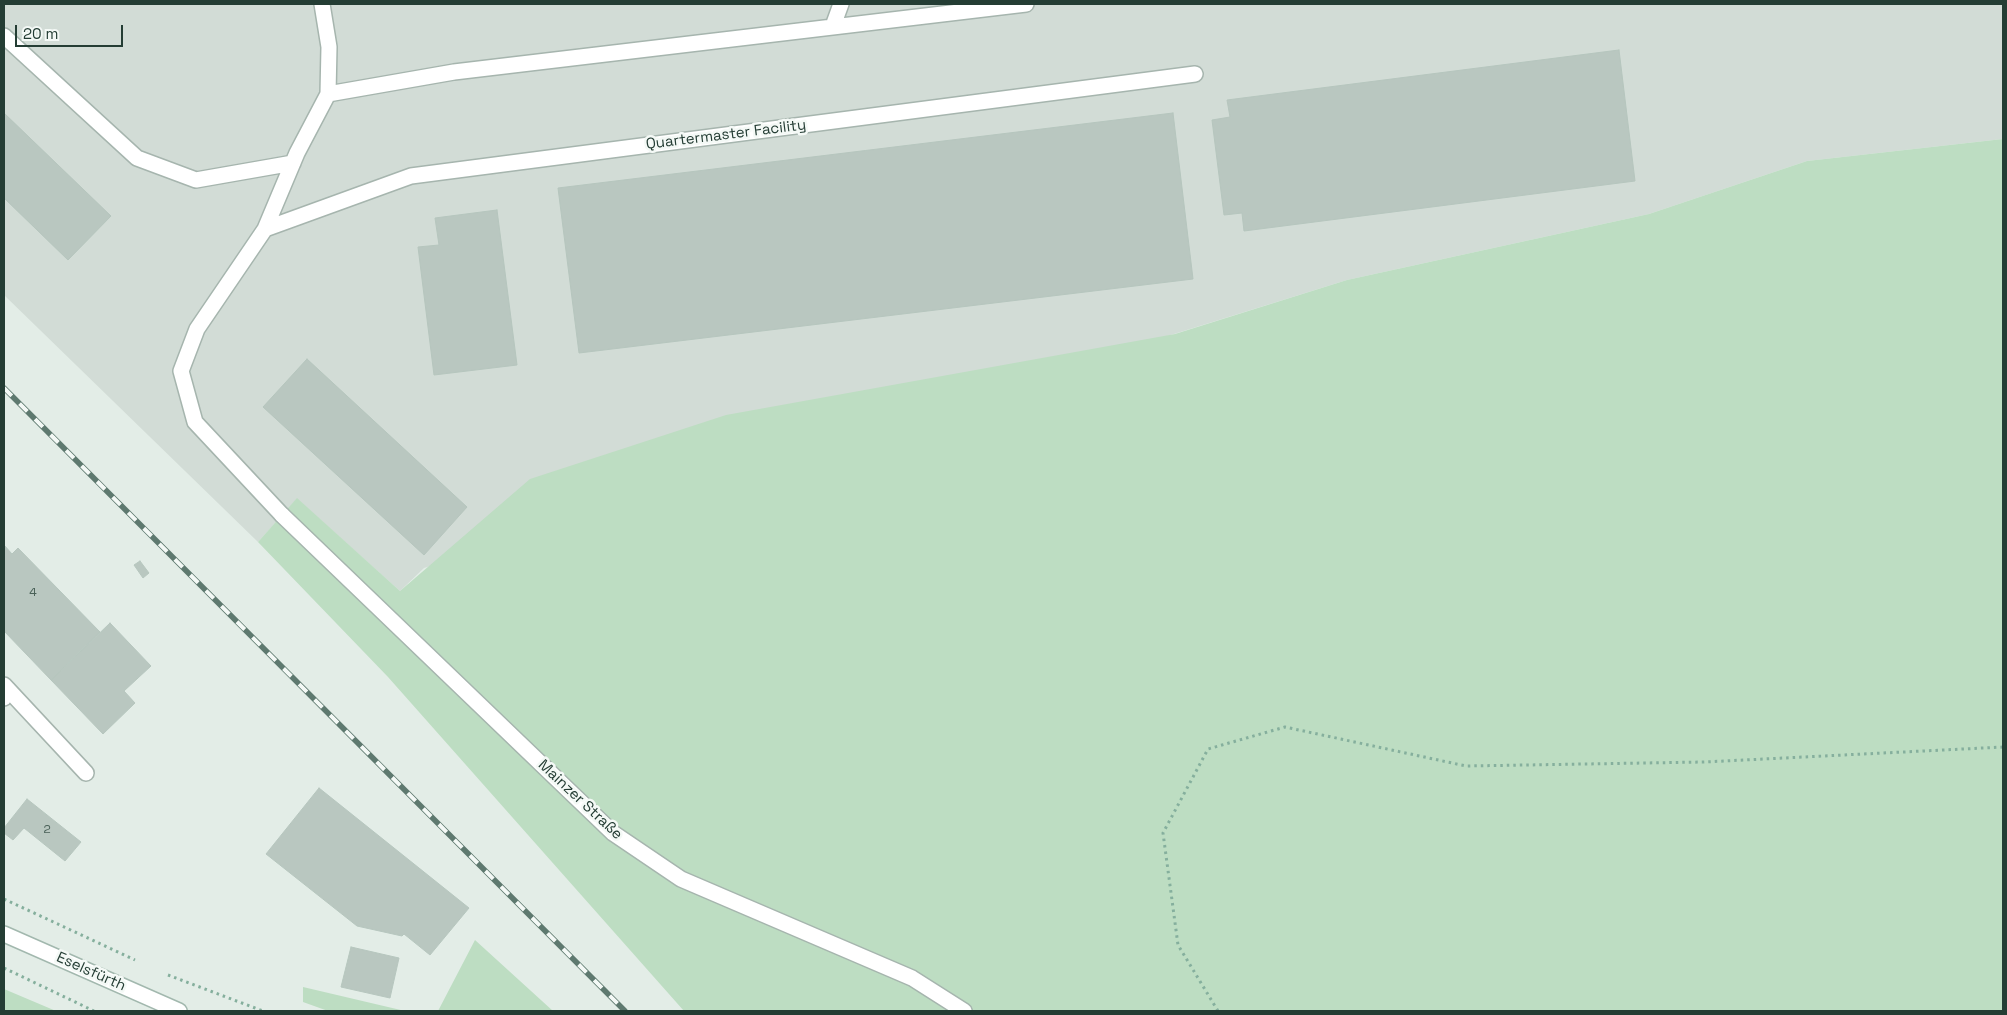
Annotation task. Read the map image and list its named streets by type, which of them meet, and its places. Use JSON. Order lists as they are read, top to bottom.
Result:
{
  "streets": {
    "street": ["Quartermaster Facility", "Mainzer Straße", "Eselsfürth"]
  },
  "crossings": [
    ["Quartermaster Facility", "Mainzer Straße"]
  ],
  "house_numbers": ["4", "2"],
  "scale_bar": "20 m"
}
